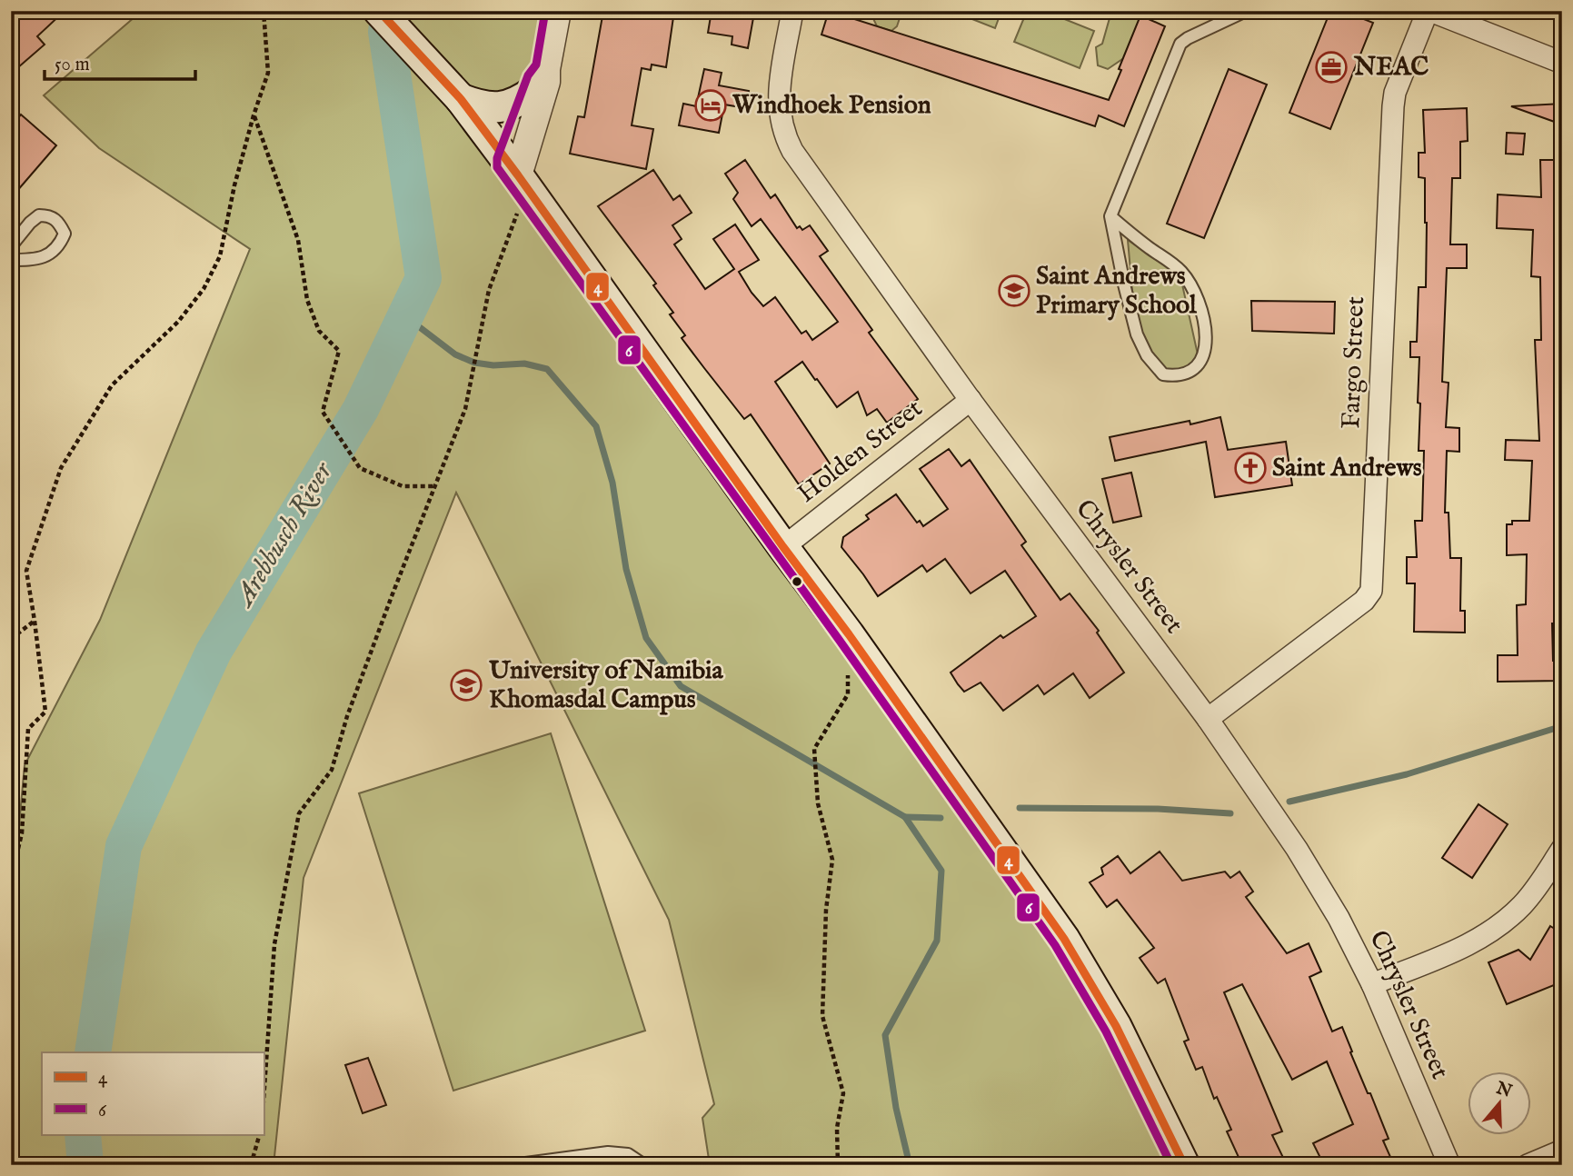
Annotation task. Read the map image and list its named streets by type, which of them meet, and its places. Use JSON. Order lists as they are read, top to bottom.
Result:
{
  "streets": {
    "street": ["Fargo Street", "Holden Street", "Chrysler Street"]
  },
  "crossings": [
    ["Fargo Street", "Chrysler Street"],
    ["Holden Street", "Chrysler Street"]
  ],
  "water": ["Arebbusch River"],
  "places": {
    "office": ["NEAC"],
    "hotel": ["Windhoek Pension"],
    "school or university": ["Saint Andrews Primary School", "University of Namibia Khomasdal Campus"],
    "church": ["Saint Andrews"]
  },
  "lines": ["transit line 4", "transit line 6"],
  "legend": ["4", "6"],
  "scale_bar": "50 m",
  "north": "top"
}
